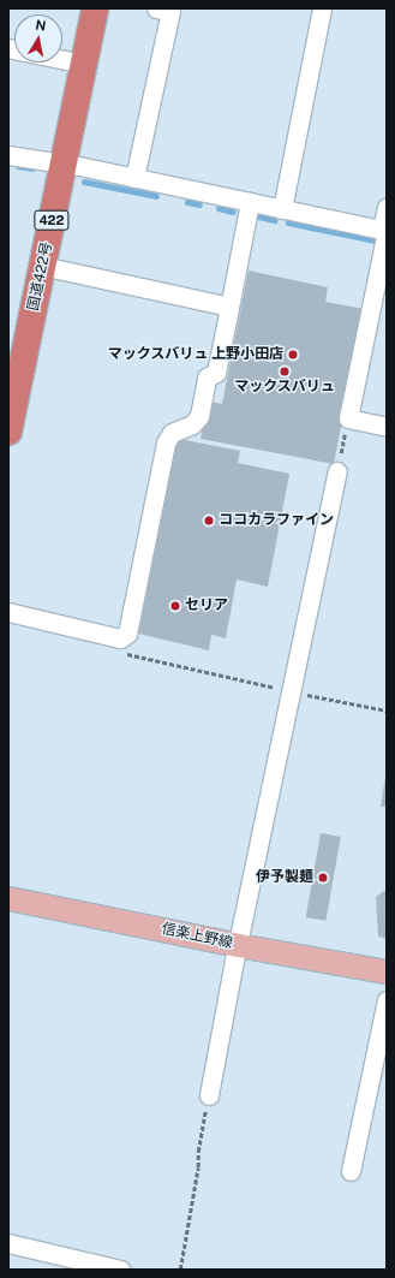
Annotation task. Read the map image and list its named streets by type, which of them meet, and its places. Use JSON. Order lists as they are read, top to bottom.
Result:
{
  "streets": {
    "highway": ["422", "国道422号"],
    "main road": ["信楽上野線"]
  },
  "places": [
    "マックスバリュ 上野小田店",
    "マックスバリュ",
    "ココカラファイン",
    "セリア",
    "伊予製麺"
  ],
  "north": "top"
}
